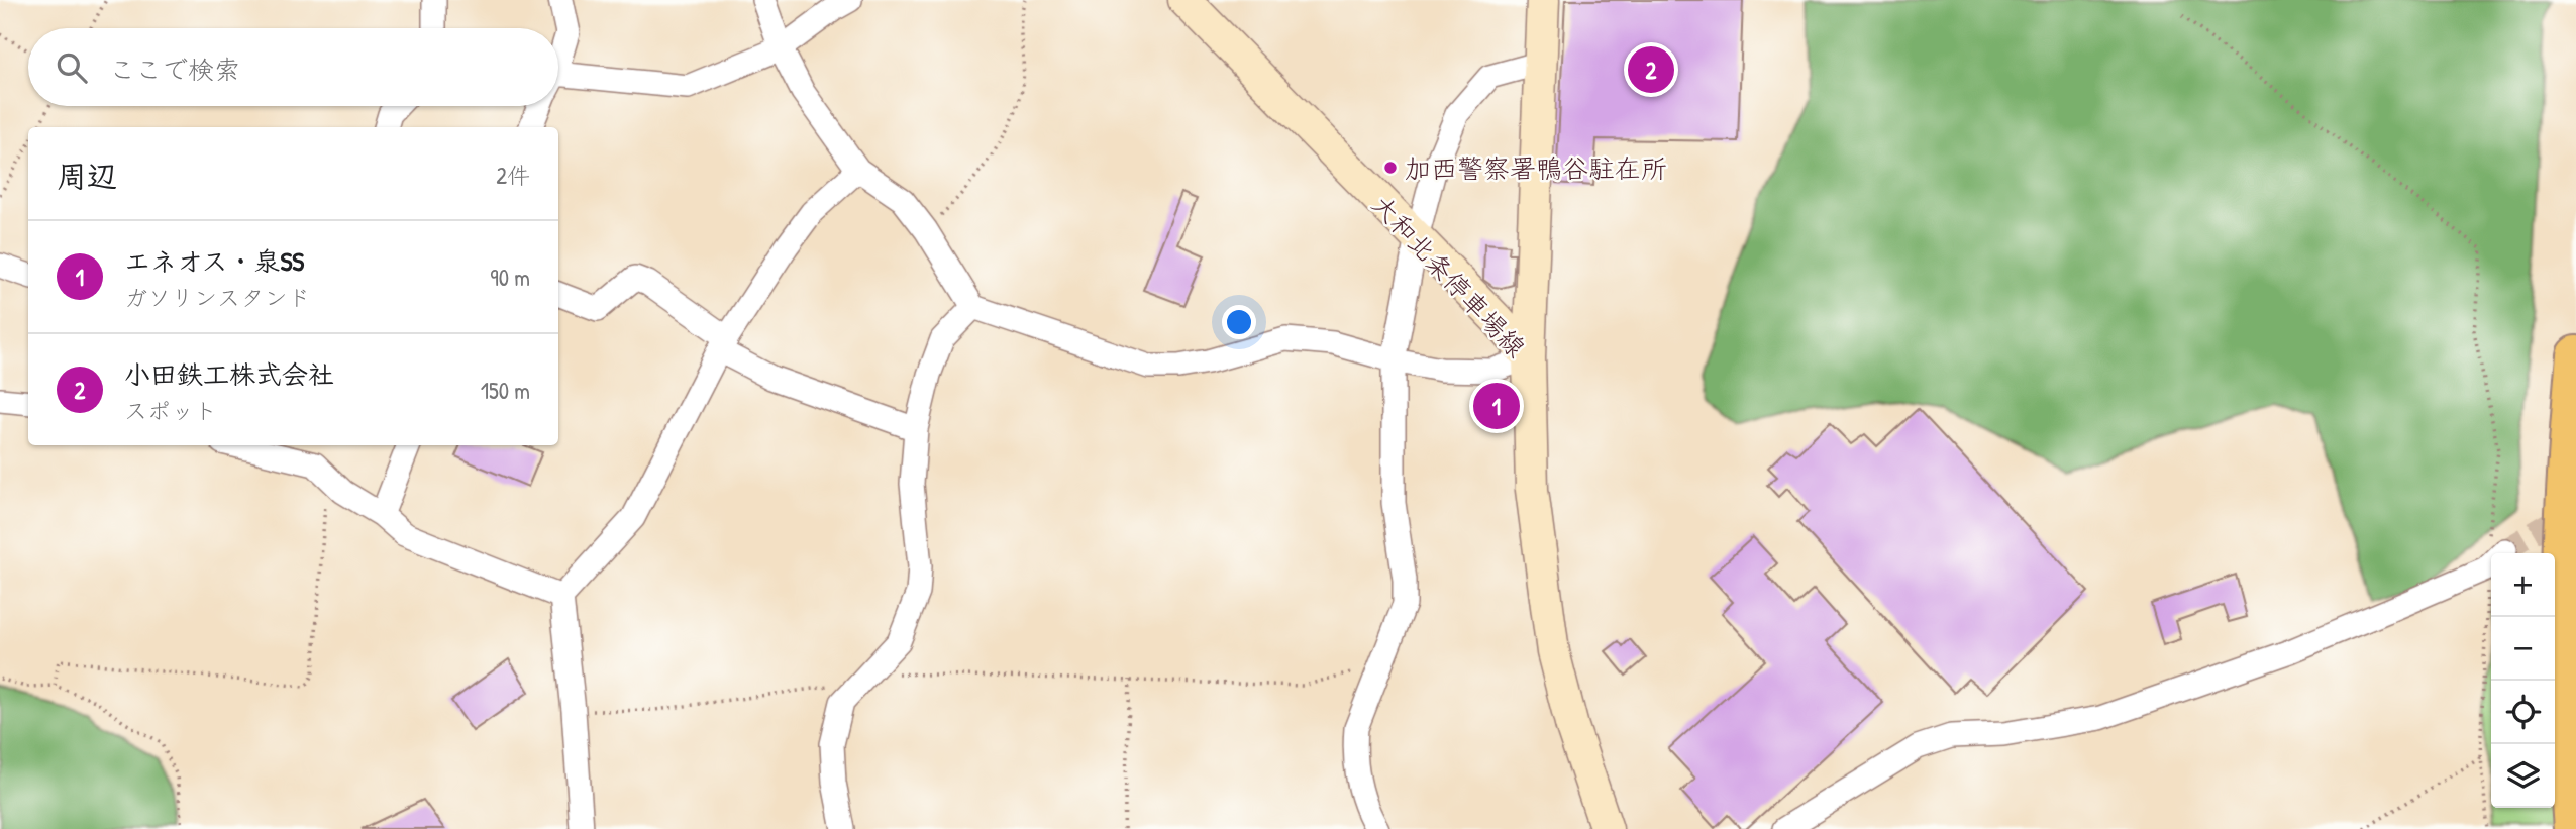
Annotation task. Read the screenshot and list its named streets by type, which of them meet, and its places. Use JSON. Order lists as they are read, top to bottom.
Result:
{
  "streets": {
    "main road": ["大和北条停車場線"]
  },
  "places": ["加西警察署鴨谷駐在所"],
  "page": {
    "search": "ここで検索",
    "pins": ["2", "1"],
    "heading": ["周辺", "2件"],
    "list": [
      {
        "mark": "1",
        "name": "エネオス・泉SS",
        "note": "ガソリンスタンド",
        "value": "90 m"
      },
      {
        "mark": "2",
        "name": "小田鉄工株式会社",
        "note": "スポット",
        "value": "150 m"
      }
    ],
    "map_buttons": ["+", "−"]
  }
}
